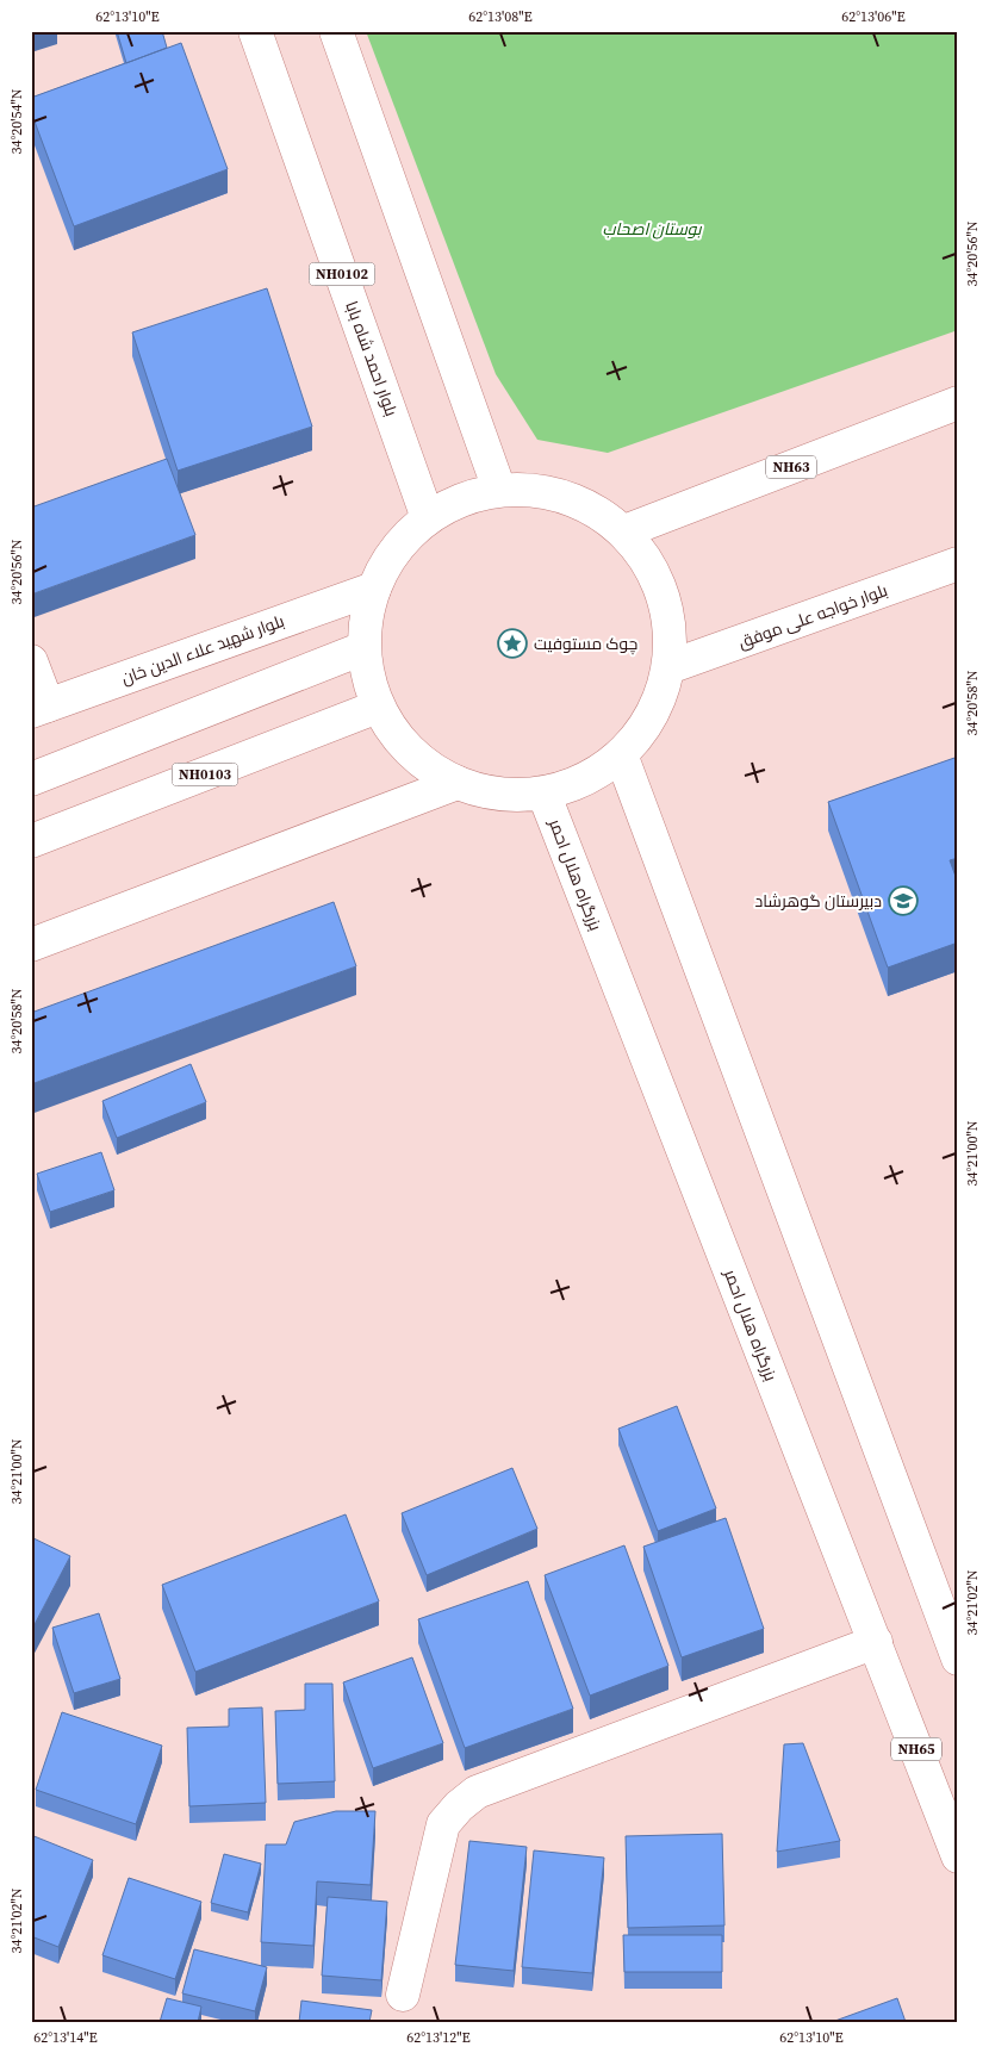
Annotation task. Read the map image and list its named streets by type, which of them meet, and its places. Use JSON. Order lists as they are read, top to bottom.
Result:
{
  "streets": {
    "main road": [
      "NH0102",
      "بلوار احمد شاه بابا",
      "NH63",
      "بلوار خواجه علی موفق",
      "بلوار شهید علاء الدین خان",
      "NH0103",
      "بزرگراه هلال احمر",
      "NH65"
    ]
  },
  "parks": ["بوستان اصحاب"],
  "places": {
    "place": ["چوک مستوفیت"],
    "school or university": ["دبیرستان گوهرشاد"]
  },
  "coordinates": [
    "62°13'10\"E",
    "62°13'08\"E",
    "62°13'06\"E",
    "34°20'54\"N",
    "34°20'56\"N",
    "34°20'58\"N",
    "34°21'00\"N",
    "34°21'02\"N",
    "62°13'14\"E",
    "62°13'12\"E"
  ]
}
